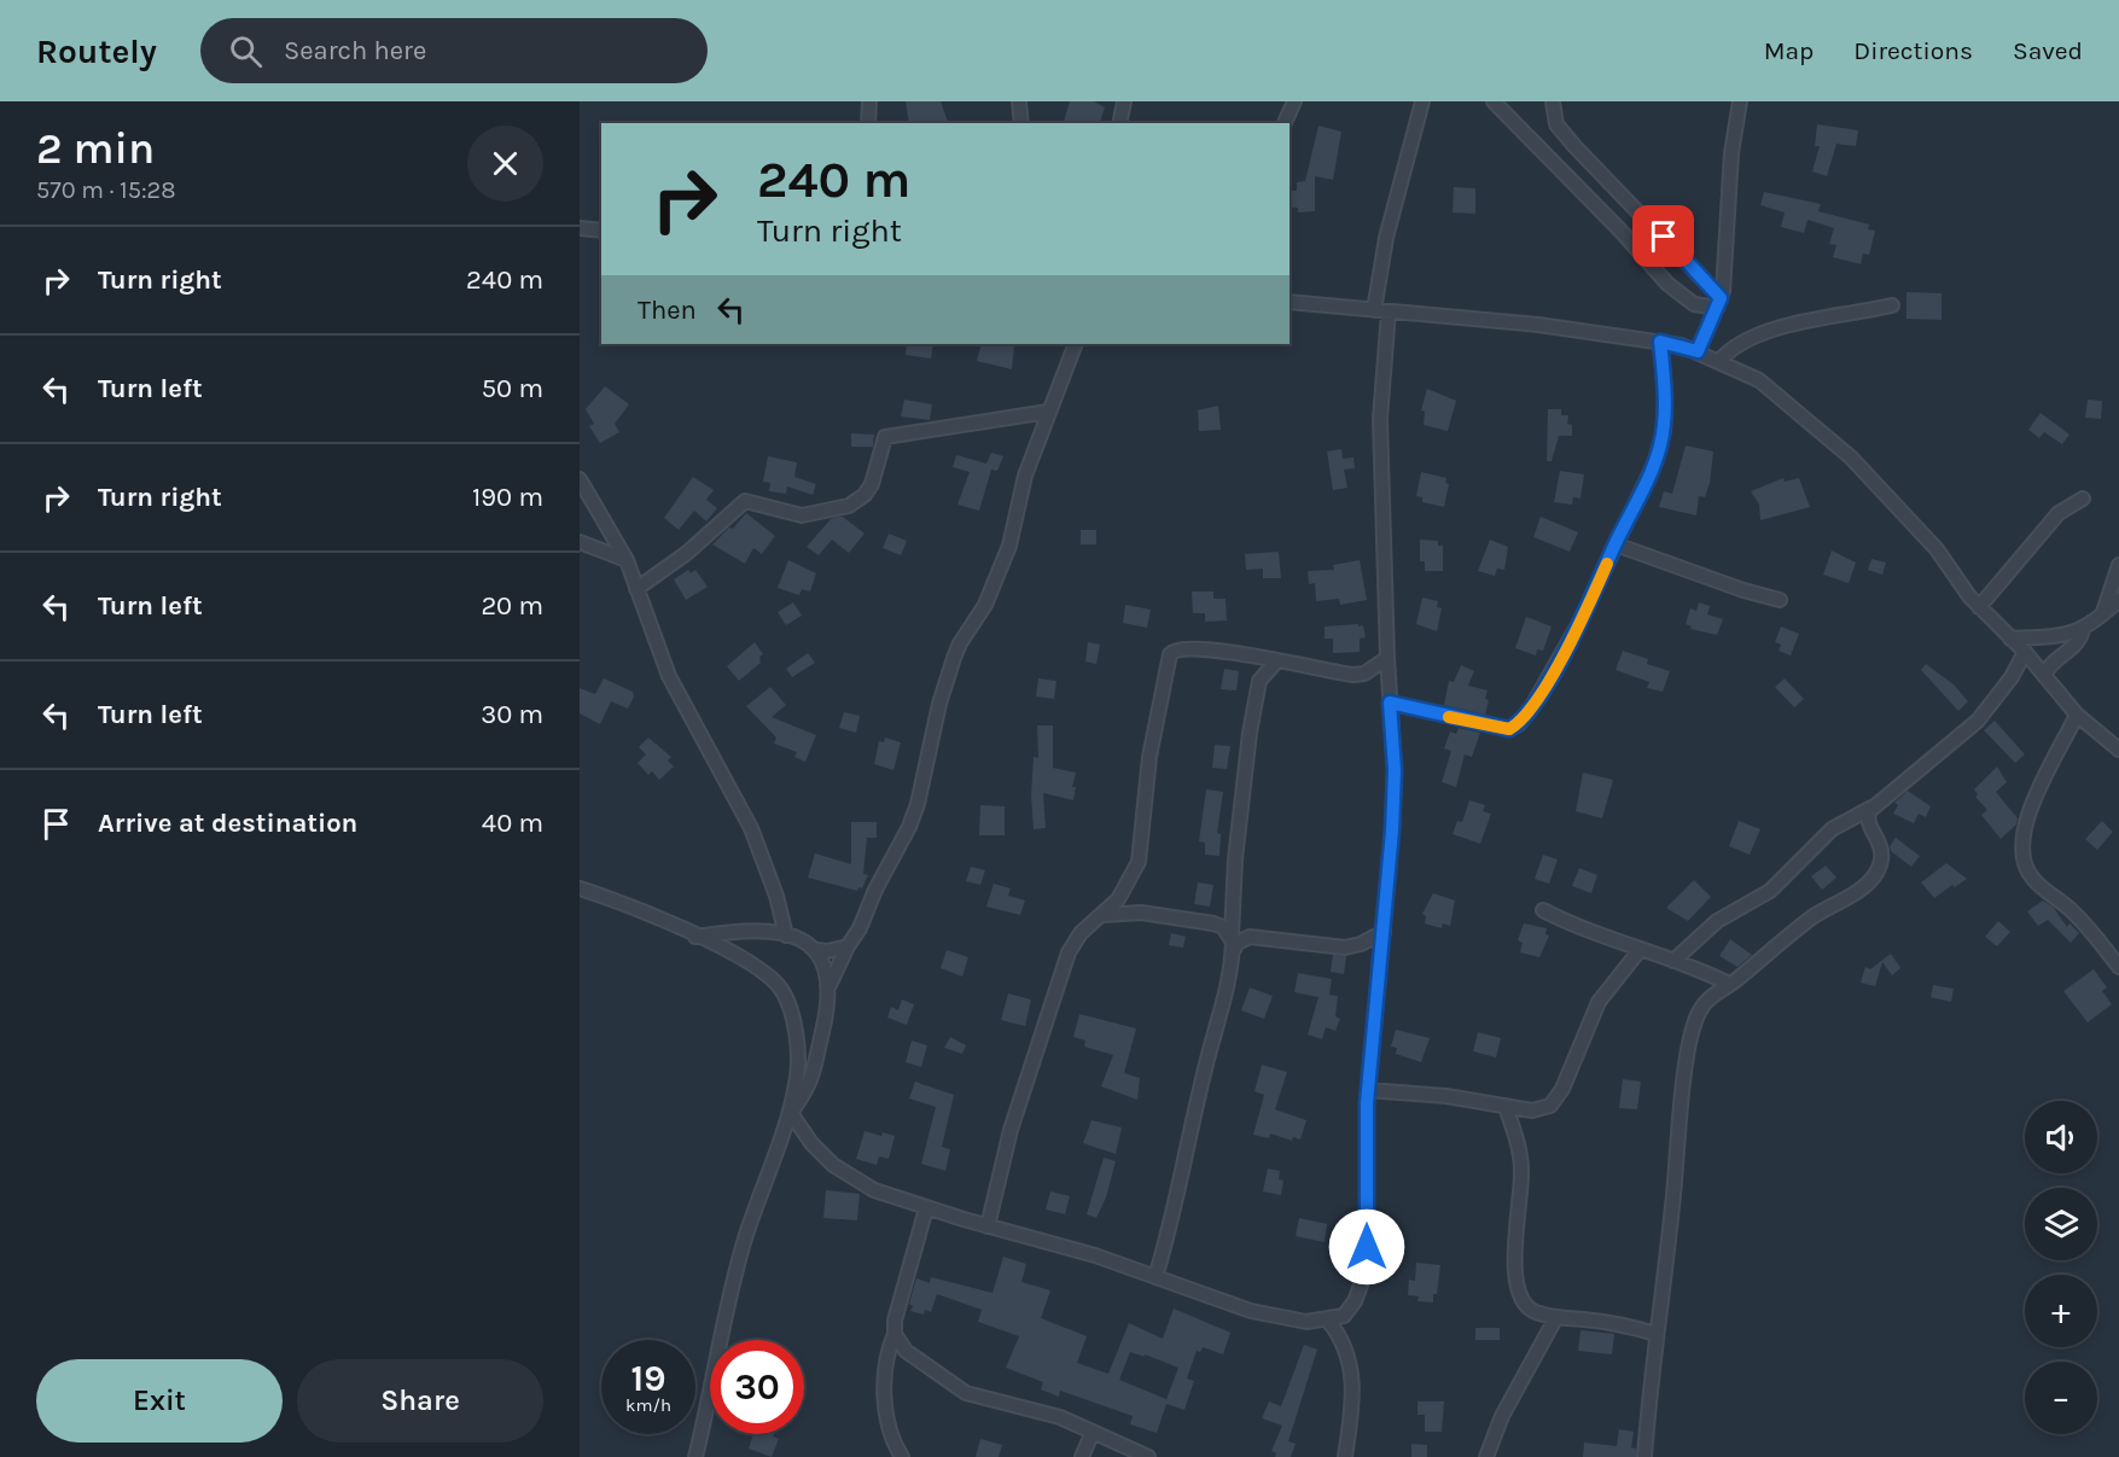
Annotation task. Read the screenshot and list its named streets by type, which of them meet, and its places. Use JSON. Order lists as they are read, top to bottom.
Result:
{
  "page": {
    "header": "Routely",
    "search": "Search here",
    "nav": ["Map", "Directions", "Saved"],
    "heading": ["2 min", "570 m · 15:28"],
    "turn": ["240 m", "Turn right"],
    "list": [
      {
        "name": "Turn right",
        "value": "240 m"
      },
      {
        "name": "Turn left",
        "value": "50 m"
      },
      {
        "name": "Turn right",
        "value": "190 m"
      },
      {
        "name": "Turn left",
        "value": "20 m"
      },
      {
        "name": "Turn left",
        "value": "30 m"
      },
      {
        "name": "Arrive at destination",
        "value": "40 m"
      }
    ],
    "then": "Then",
    "map_buttons": ["+", "−"],
    "speed": "19 km/h",
    "limit": "30",
    "buttons": ["Exit", "Share"]
  }
}
